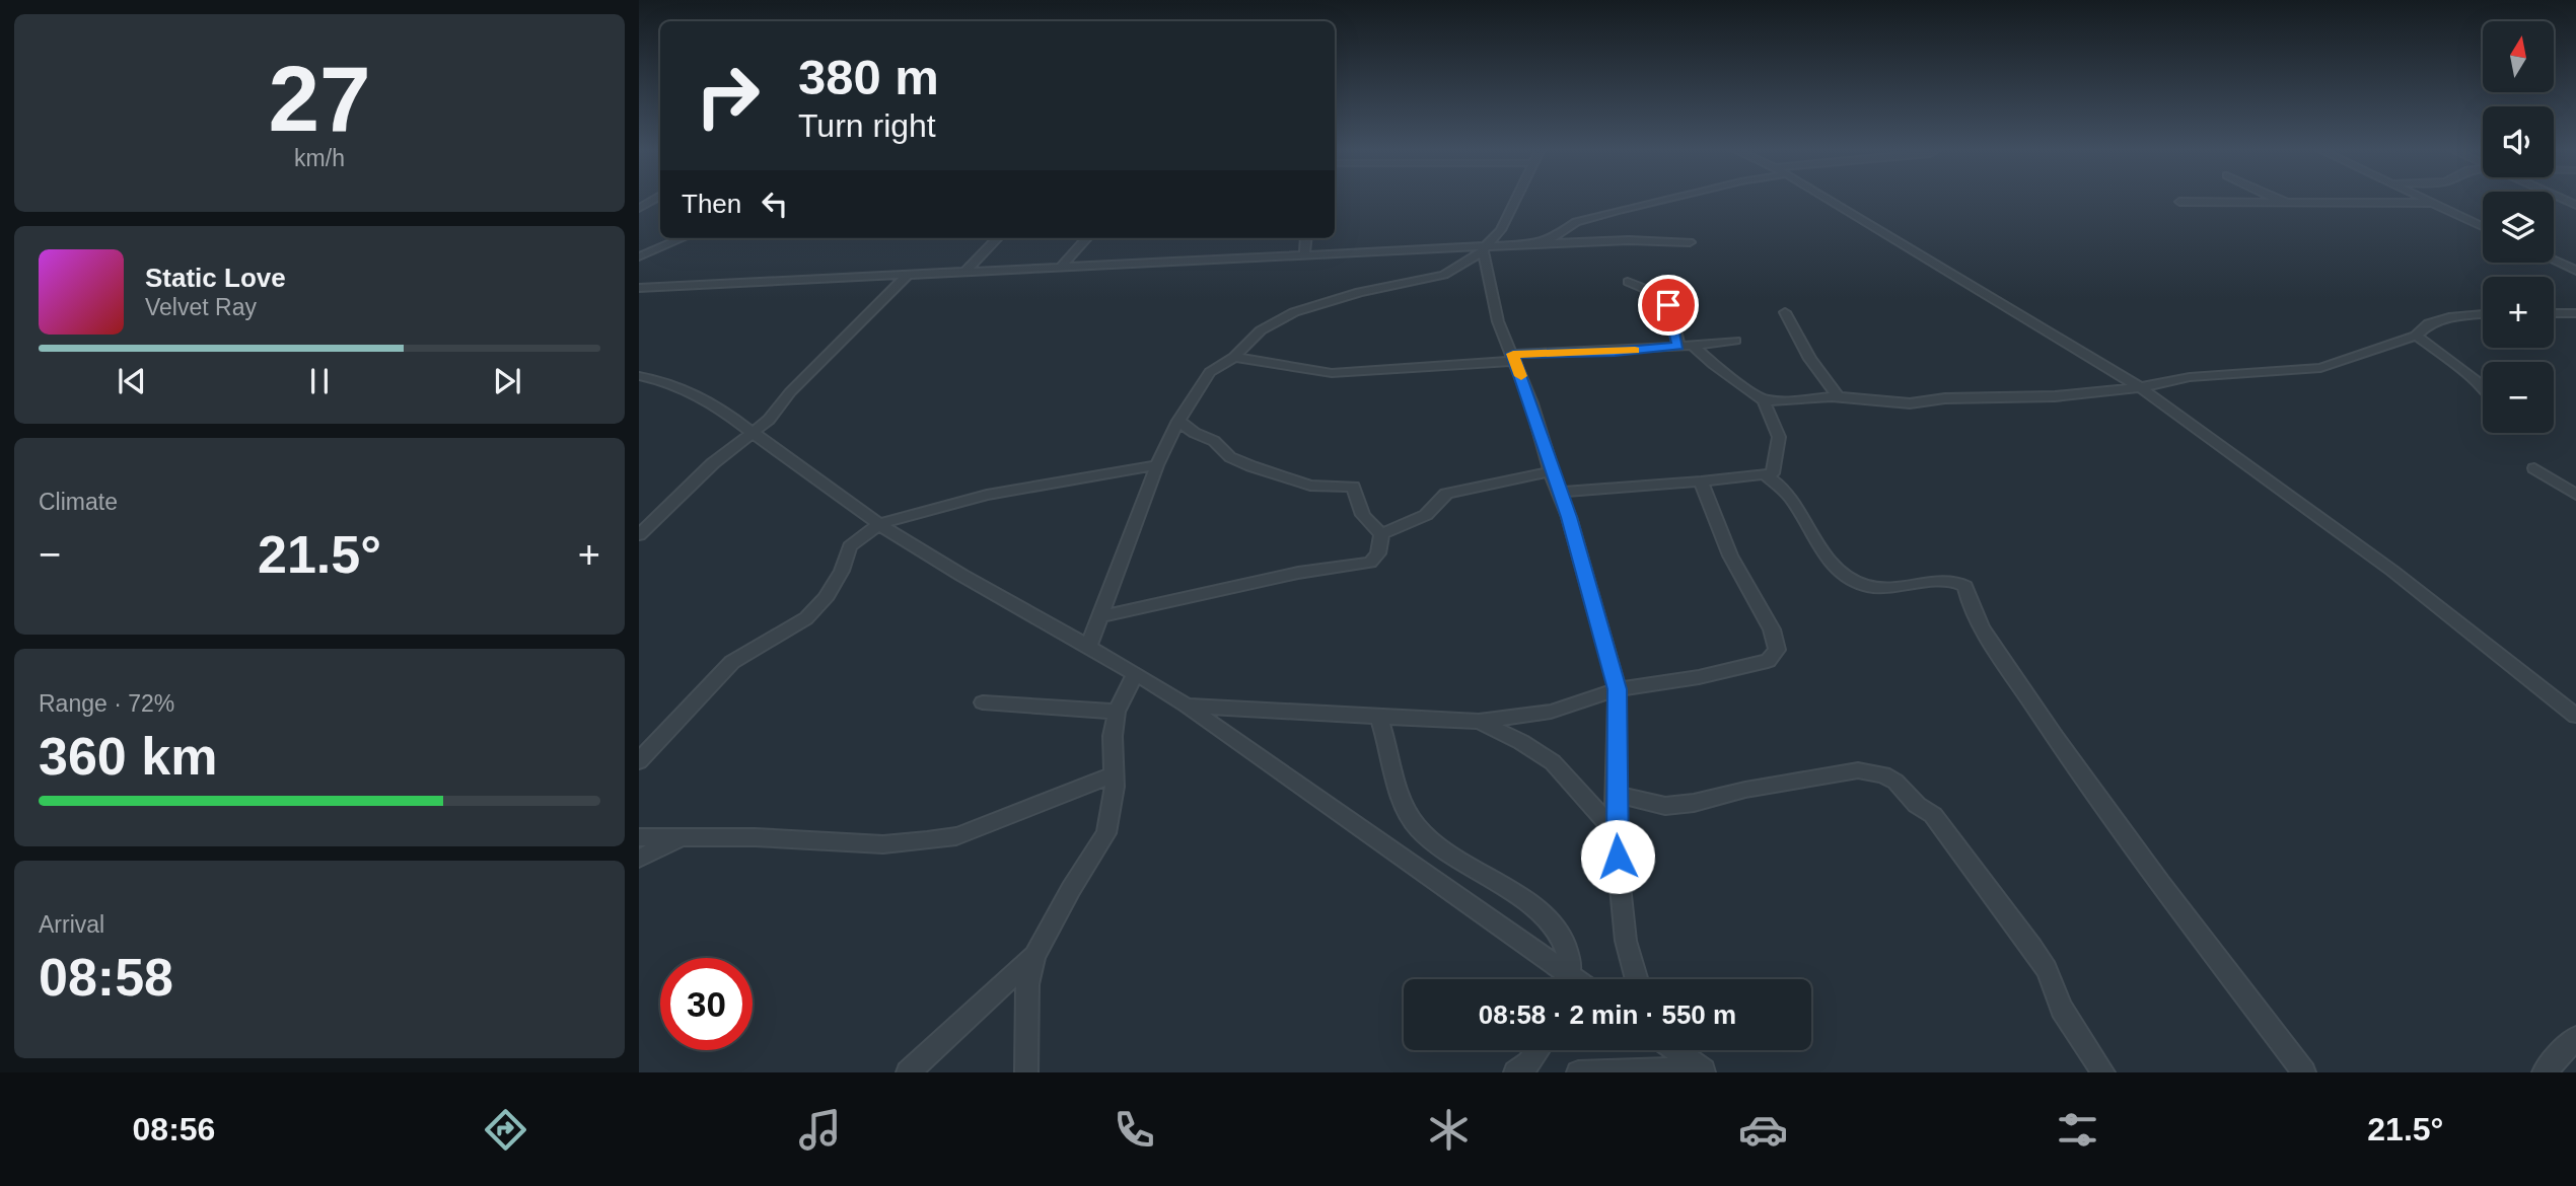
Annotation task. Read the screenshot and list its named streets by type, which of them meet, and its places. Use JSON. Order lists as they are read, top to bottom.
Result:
{
  "north": "top",
  "page": {
    "tile": [
      ["27", "km/h"],
      "Climate",
      ["Range · 72%", "360 km"],
      ["Arrival", "08:58"]
    ],
    "map_buttons": ["+", "−"],
    "turn": ["380 m", "Turn right"],
    "then": "Then",
    "song": ["Static Love", "Velvet Ray"],
    "heat": ["−", "21.5°", "+"],
    "limit": "30",
    "trip": "08:58 · 2 min · 550 m",
    "tabs": ["08:56", "21.5°"]
  }
}
